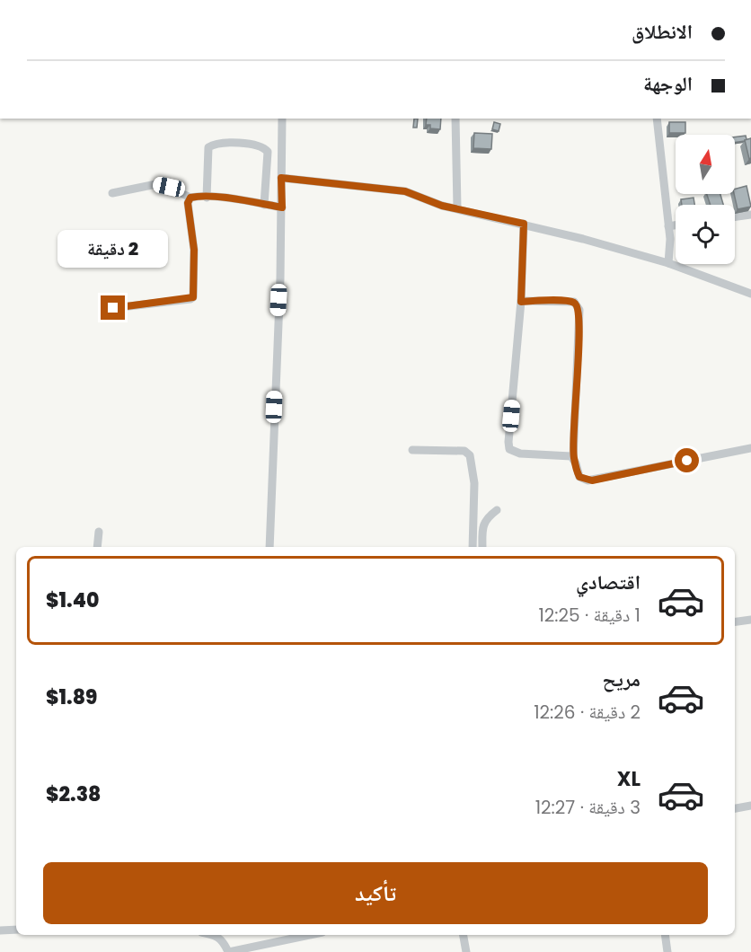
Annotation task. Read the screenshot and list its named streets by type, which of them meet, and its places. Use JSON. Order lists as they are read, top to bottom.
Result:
{
  "north": "top",
  "page": {
    "banner": ["الانطلاق", "الوجهة"],
    "bubble": "2 دقيقة",
    "list": [
      {
        "name": "اقتصادي",
        "note": "1 دقيقة · 12:25",
        "value": "$1.40"
      },
      {
        "name": "مريح",
        "note": "2 دقيقة · 12:26",
        "value": "$1.89"
      },
      {
        "name": "XL",
        "note": "3 دقيقة · 12:27",
        "value": "$2.38"
      }
    ],
    "buttons": "تأكيد"
  }
}
